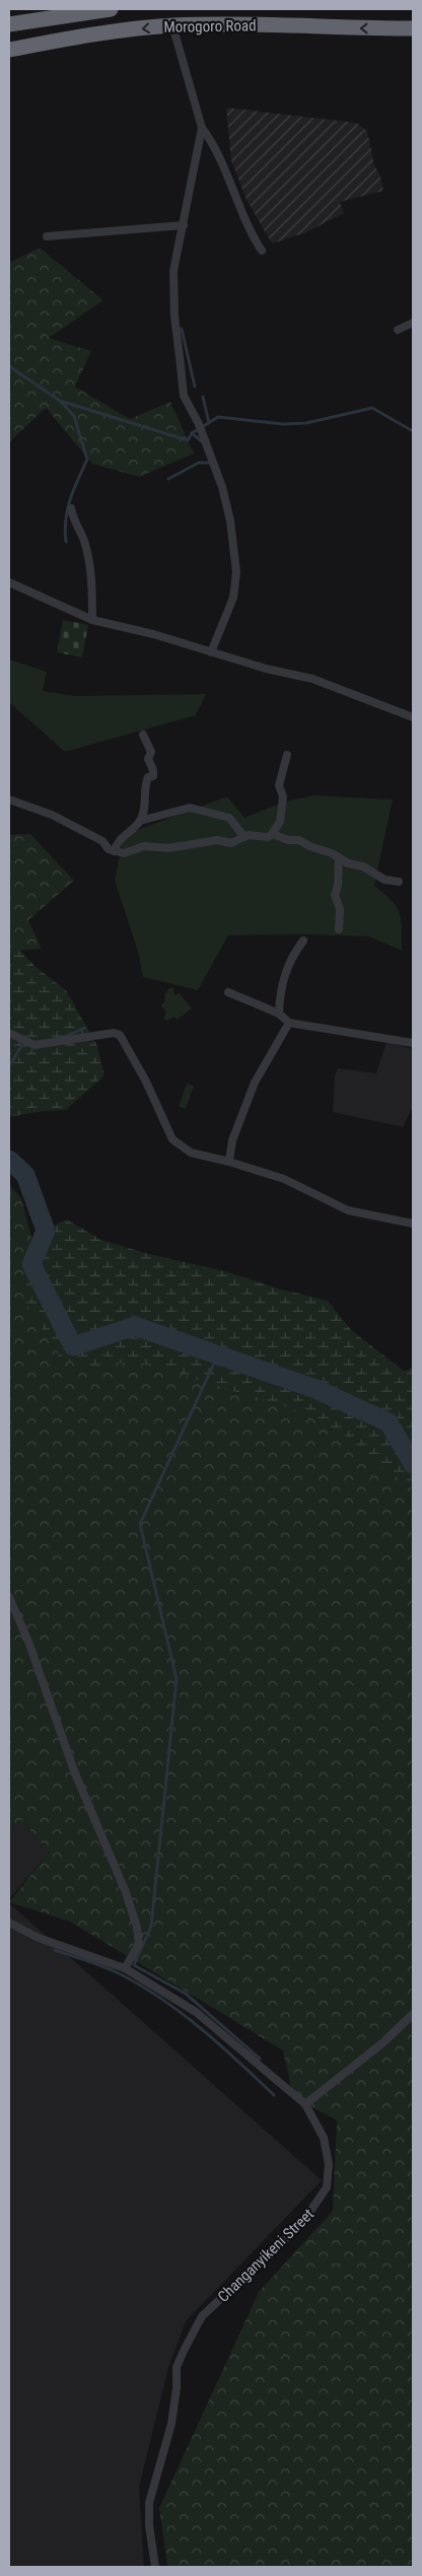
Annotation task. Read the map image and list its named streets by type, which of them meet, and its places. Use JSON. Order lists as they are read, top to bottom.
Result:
{
  "streets": {
    "highway": ["Morogoro Road"],
    "street": ["Changanyikeni Street"]
  },
  "one_way": ["Morogoro Road"]
}
